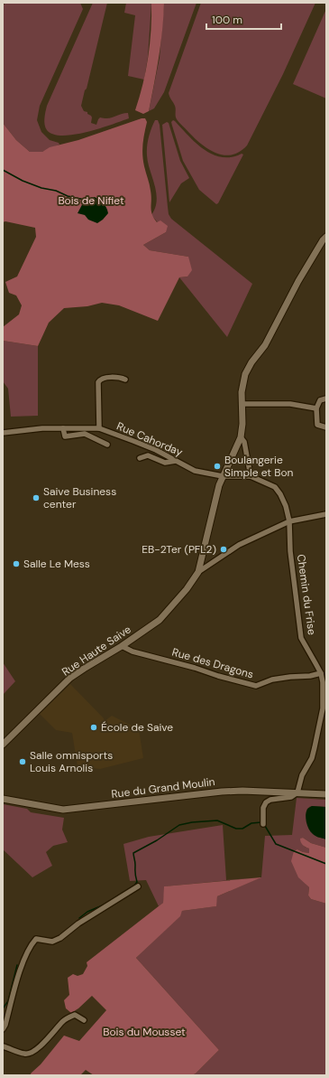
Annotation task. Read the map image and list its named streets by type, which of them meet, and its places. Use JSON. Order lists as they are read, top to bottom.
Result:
{
  "streets": {
    "street": [
      "Rue Cahorday",
      "Chemin du Frise",
      "Rue Haute Saive",
      "Rue des Dragons",
      "Rue du Grand Moulin"
    ]
  },
  "crossings": [
    ["Rue Cahorday", "Rue Haute Saive"],
    ["Chemin du Frise", "Rue Haute Saive"],
    ["Chemin du Frise", "Rue des Dragons"],
    ["Chemin du Frise", "Rue du Grand Moulin"],
    ["Rue Haute Saive", "Rue des Dragons"]
  ],
  "parks": ["Bois de Nifiet", "Bois du Mousset"],
  "places": [
    "Boulangerie Simple et Bon",
    "Saive Business center",
    "EB-2Ter (PFL2)",
    "Salle Le Mess",
    "École de Saive",
    "Salle omnisports Louis Arnolis"
  ],
  "scale_bar": "100 m"
}
